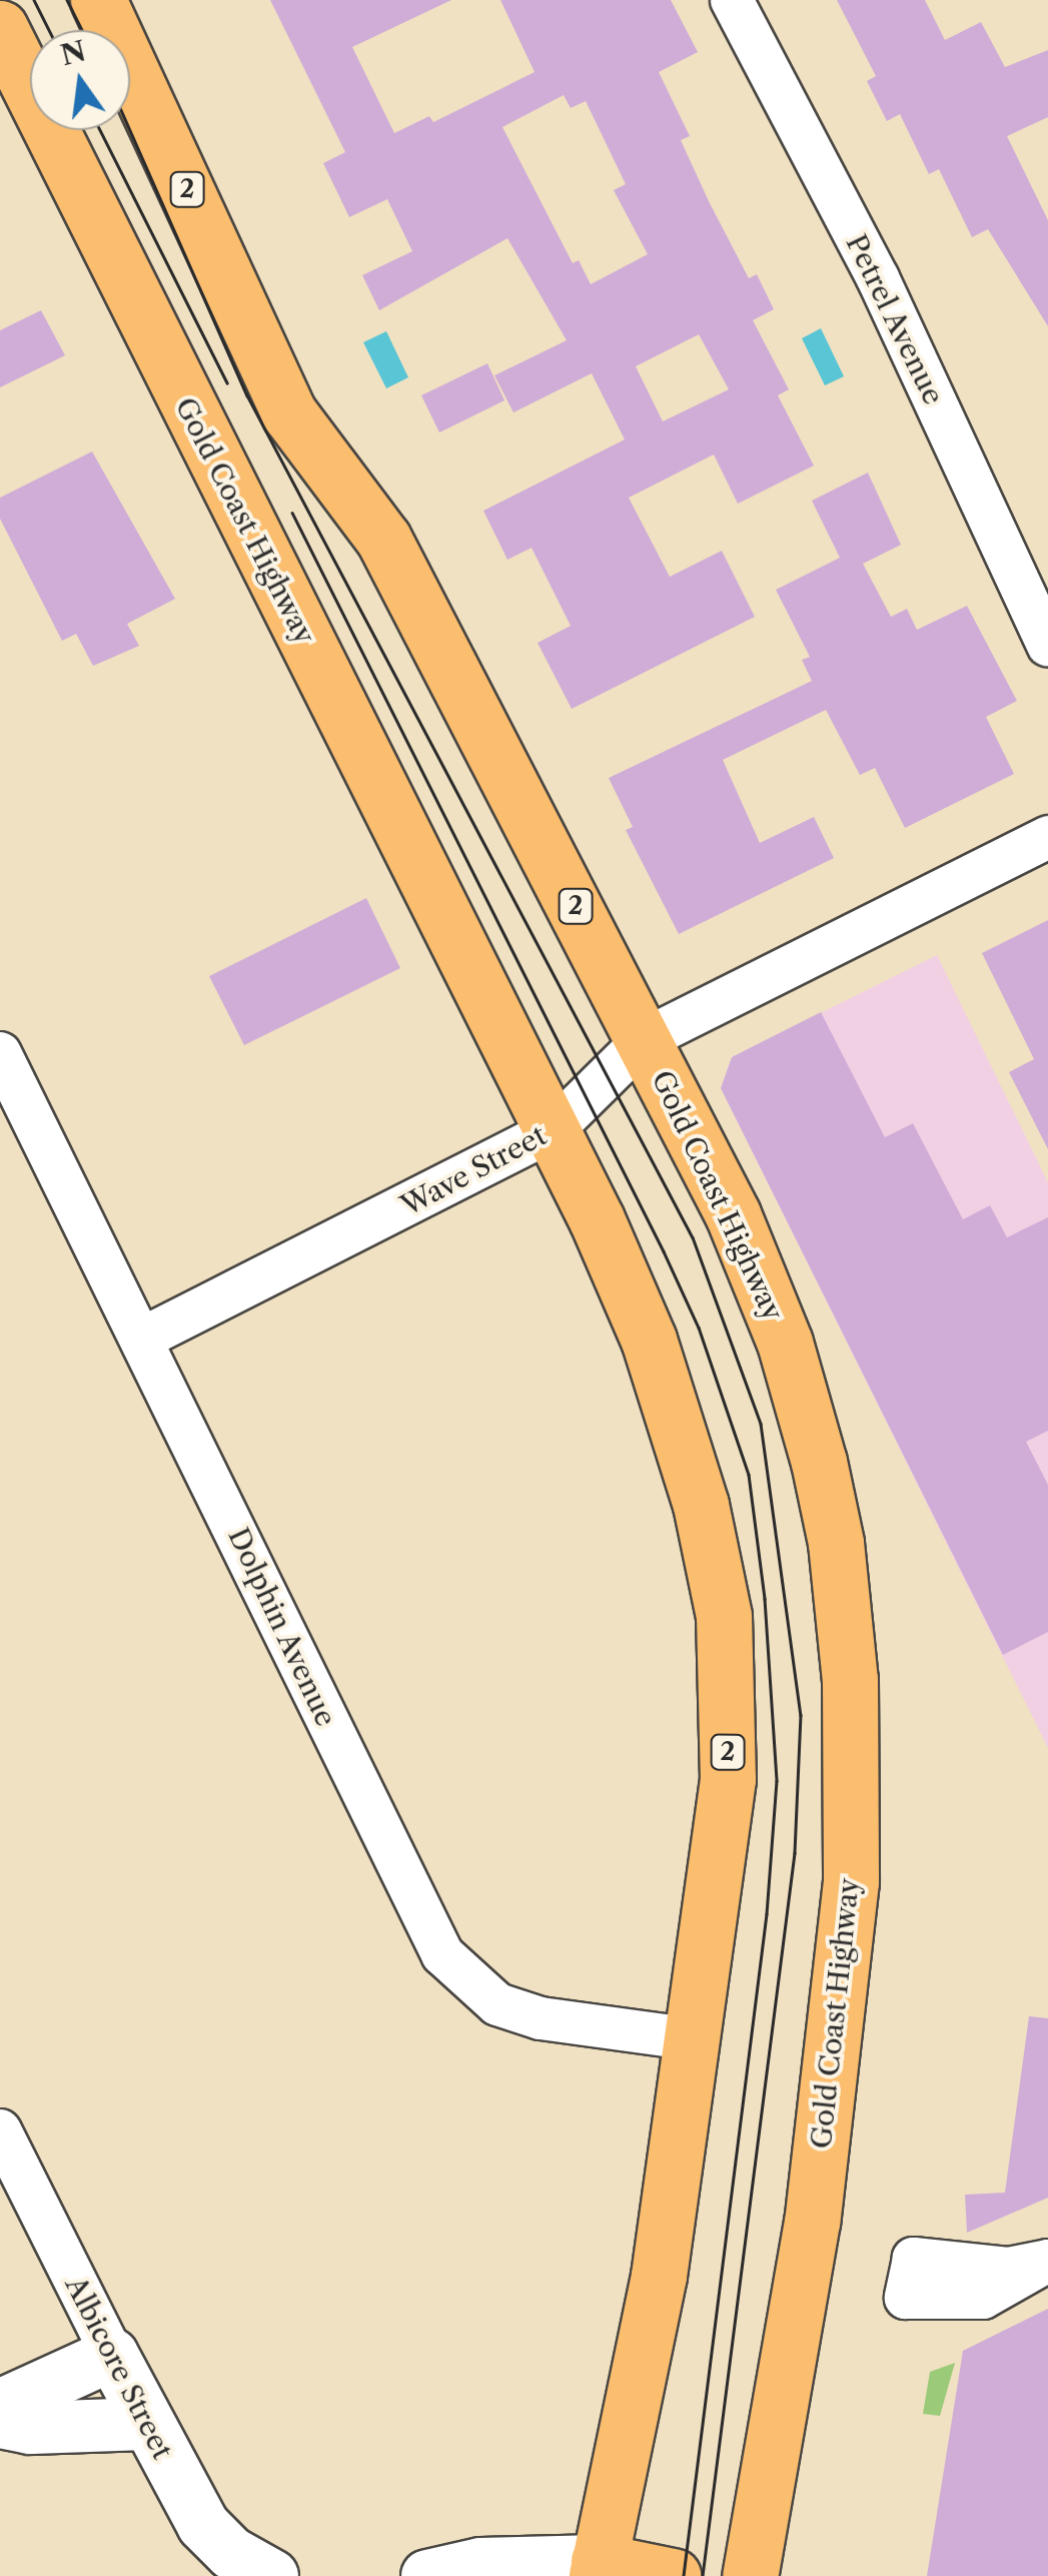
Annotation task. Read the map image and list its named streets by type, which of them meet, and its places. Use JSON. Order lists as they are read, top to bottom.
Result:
{
  "streets": {
    "highway": ["2", "Gold Coast Highway"],
    "street": [
      "Petrel Avenue",
      "Wave Street",
      "Dolphin Avenue",
      "Albicore Street"
    ]
  },
  "crossings": [
    ["Gold Coast Highway", "Wave Street"],
    ["Gold Coast Highway", "Dolphin Avenue"],
    ["Wave Street", "Dolphin Avenue"]
  ],
  "north": "top"
}
